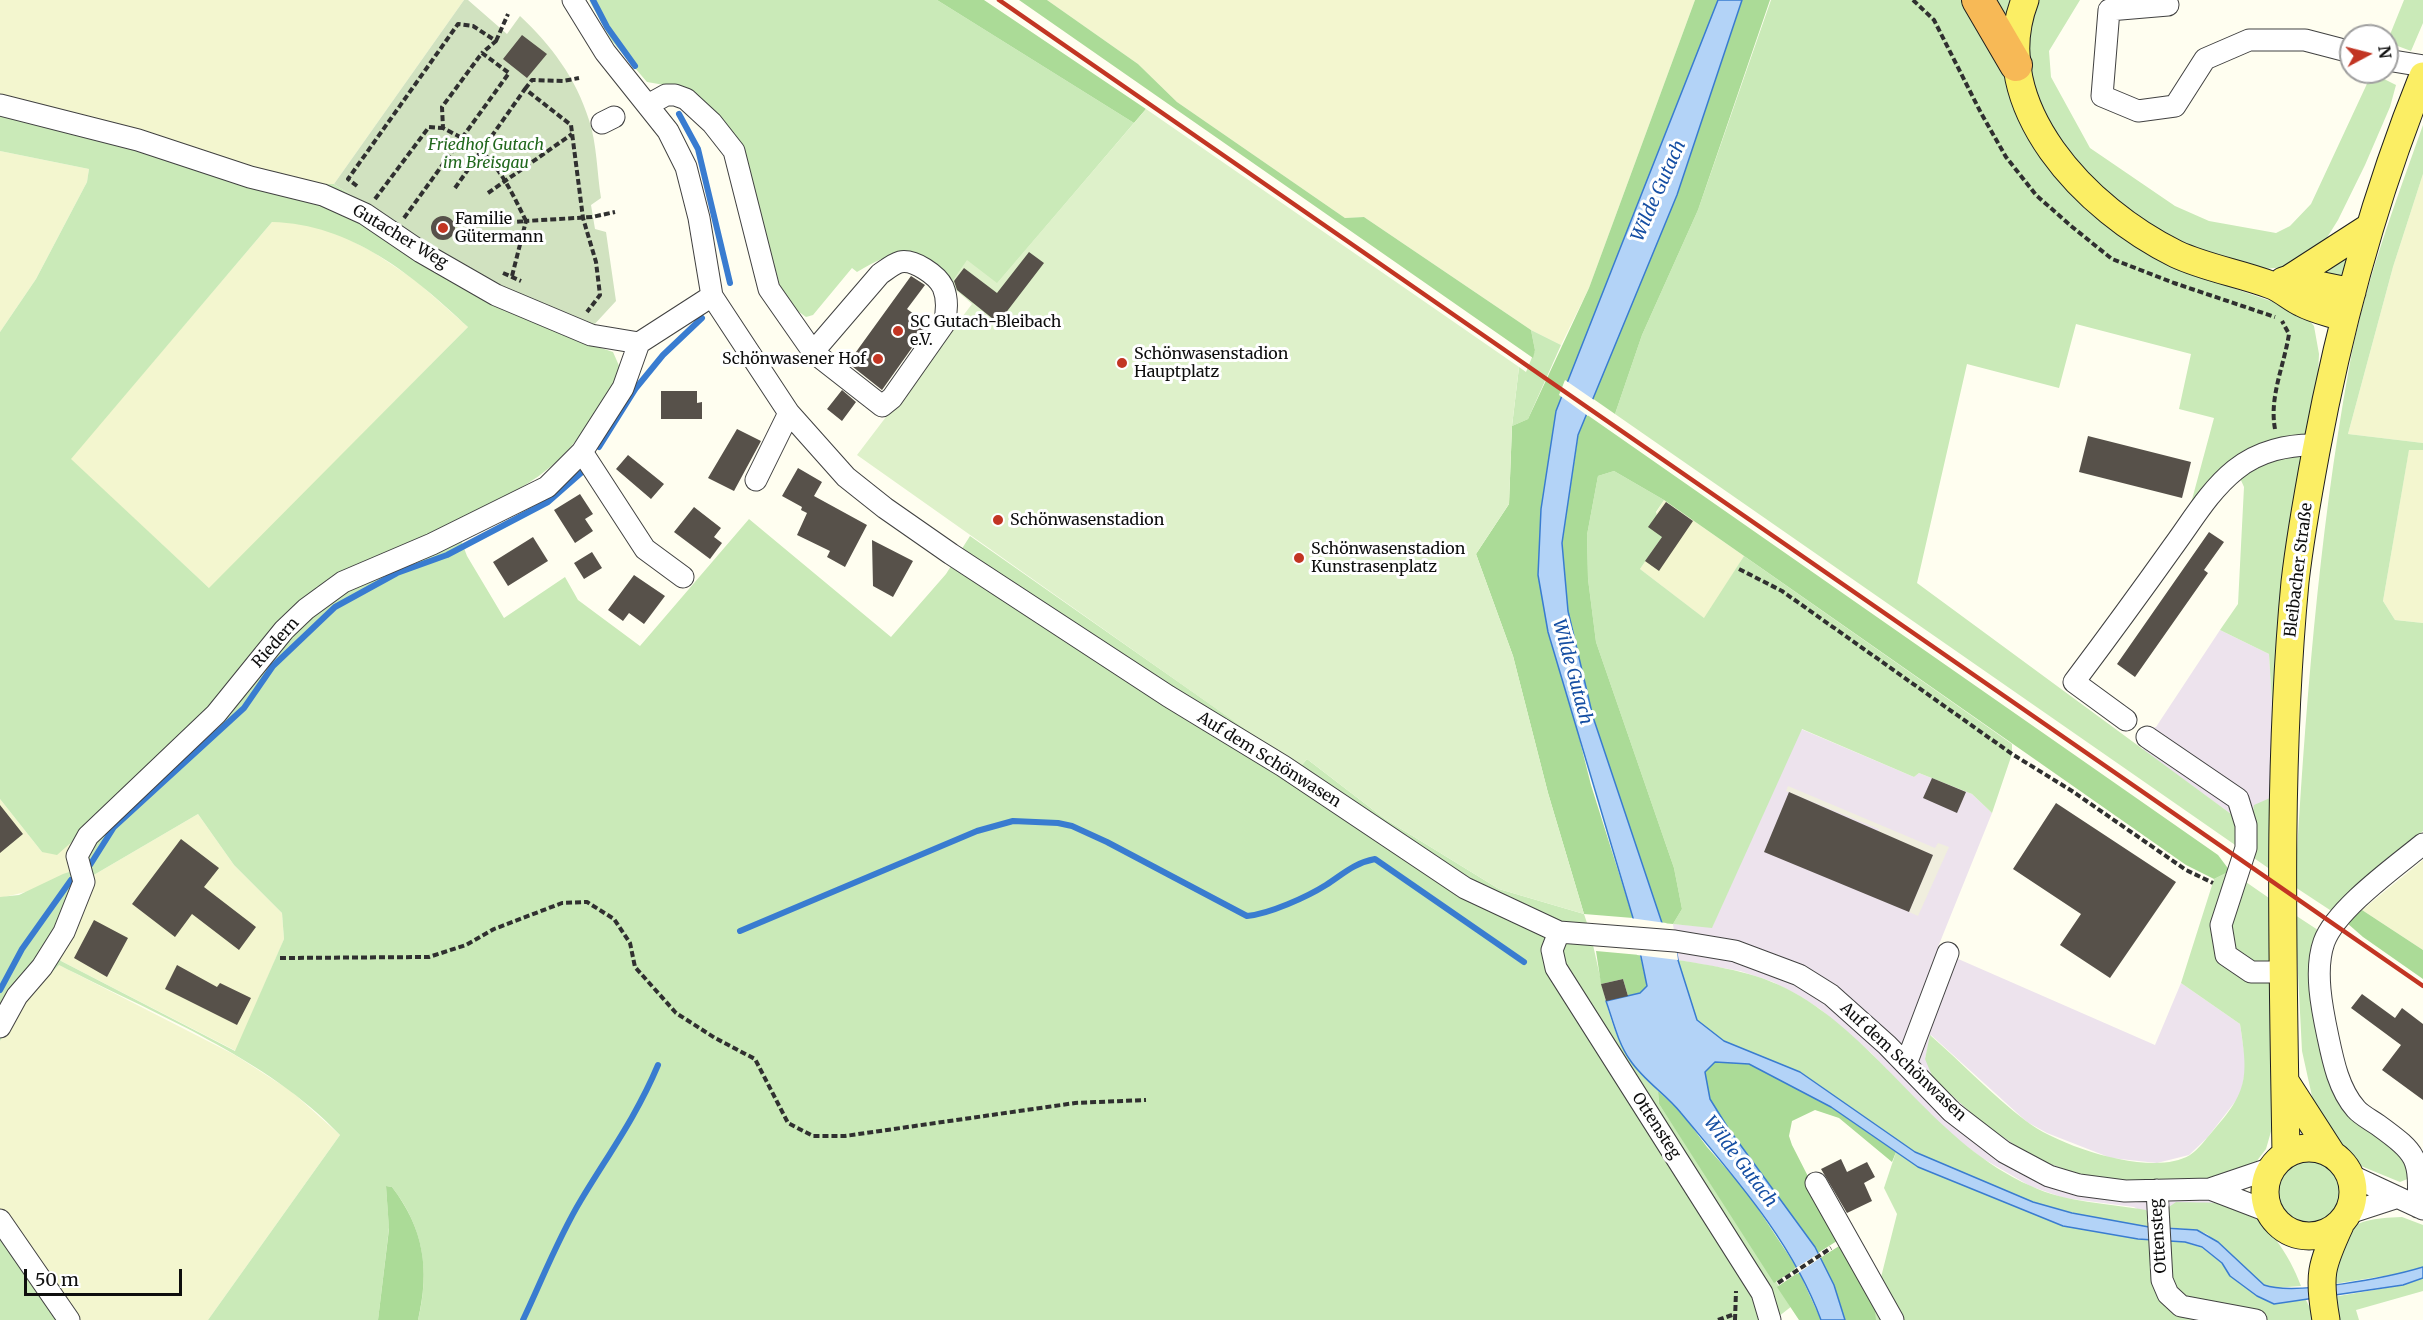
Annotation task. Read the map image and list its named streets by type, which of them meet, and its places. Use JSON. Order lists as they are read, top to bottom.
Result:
{
  "streets": {
    "main road": ["Bleibacher Straße"],
    "street": [
      "Gutacher Weg",
      "Riedern",
      "Auf dem Schönwasen",
      "Ottensteg"
    ]
  },
  "crossings": [
    ["Gutacher Weg", "Riedern"],
    ["Bleibacher Straße", "Auf dem Schönwasen"],
    ["Auf dem Schönwasen", "Ottensteg"]
  ],
  "water": ["Wilde Gutach"],
  "parks": ["Friedhof Gutach im Breisgau"],
  "places": [
    "Familie Gütermann",
    "SC Gutach-Bleibach e.V.",
    "Schönwasener Hof",
    "Schönwasenstadion Hauptplatz",
    "Schönwasenstadion",
    "Schönwasenstadion Kunstrasenplatz"
  ],
  "scale_bar": "50 m",
  "north": "right"
}
